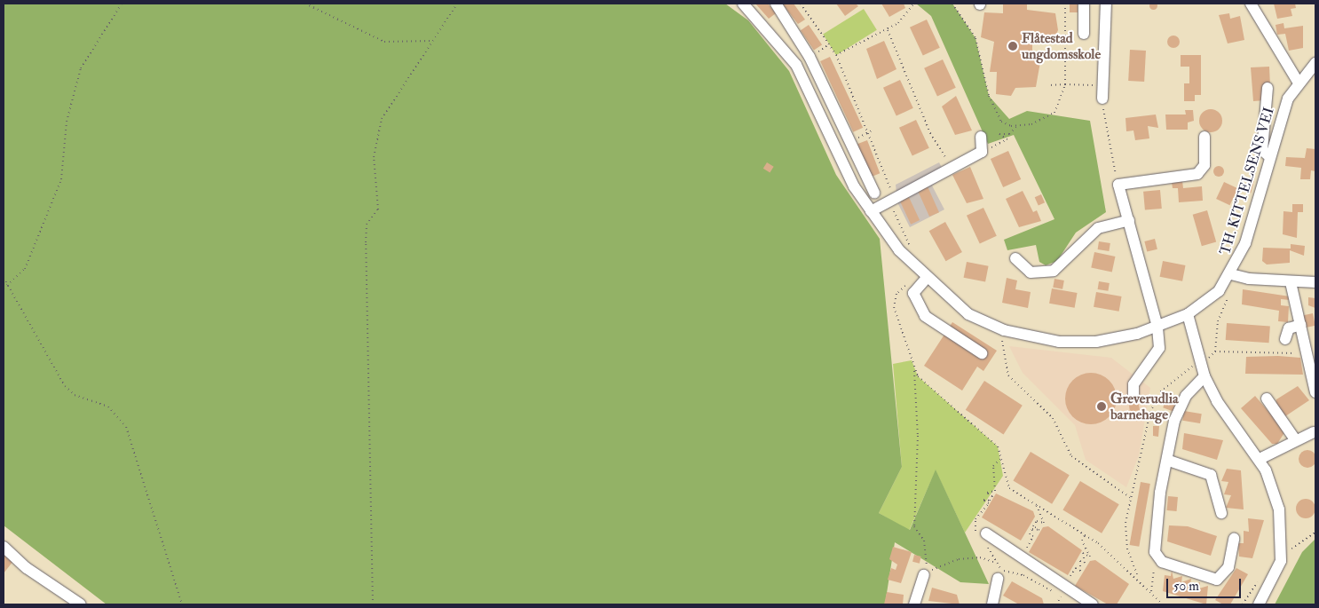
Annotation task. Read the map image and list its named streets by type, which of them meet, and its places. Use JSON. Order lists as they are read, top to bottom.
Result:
{
  "streets": {
    "street": ["TH. KITTELSENS VEI"]
  },
  "places": ["Flåtestad ungdomsskole", "Greverudlia barnehage"],
  "scale_bar": "50 m"
}
